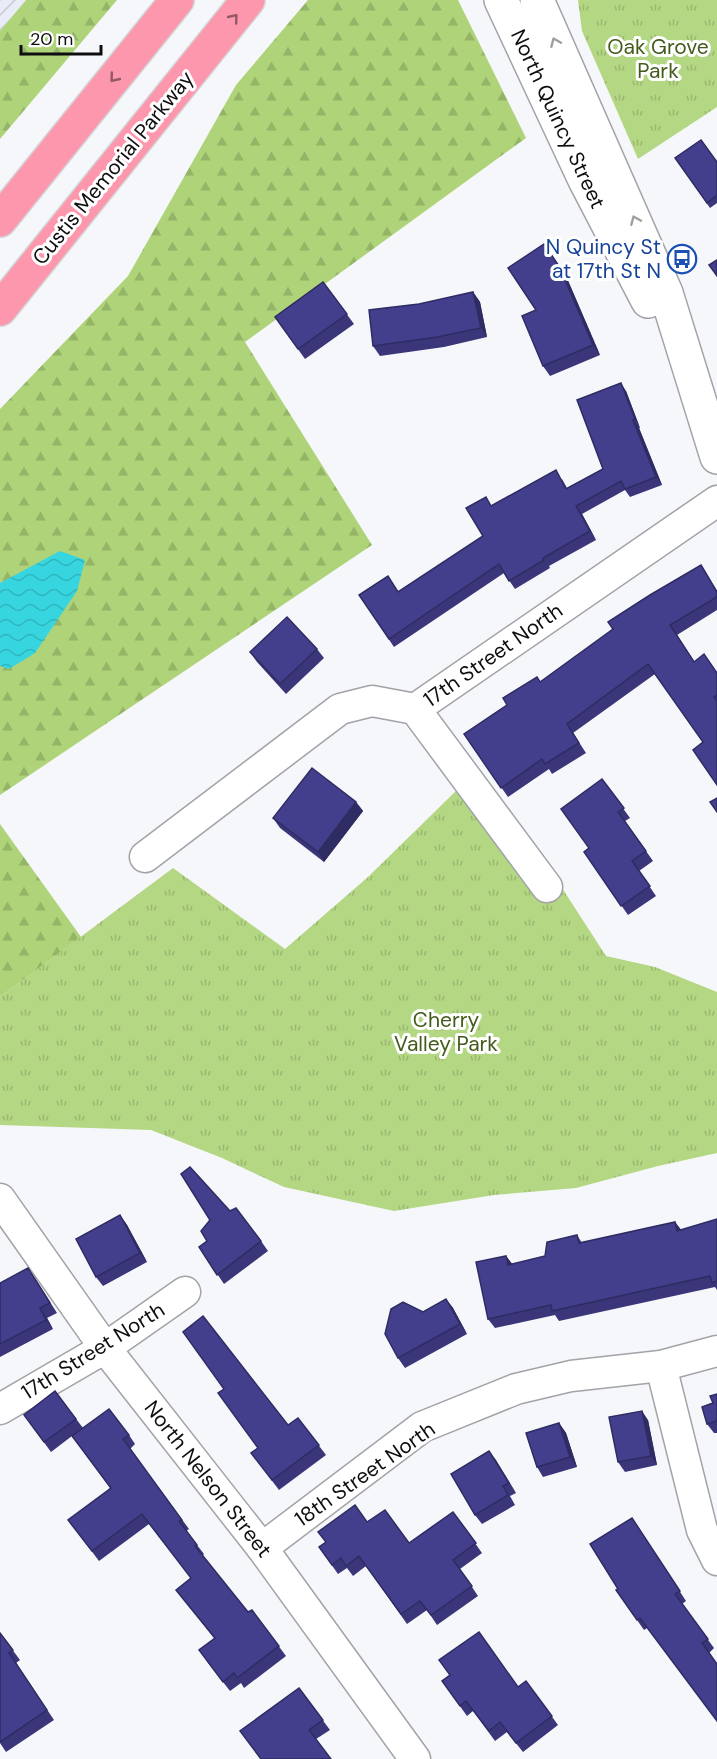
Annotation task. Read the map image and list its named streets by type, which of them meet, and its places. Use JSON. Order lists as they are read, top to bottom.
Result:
{
  "streets": {
    "highway": ["Custis Memorial Parkway"],
    "main road": ["North Quincy Street"],
    "street": ["17th Street North", "18th Street North", "North Nelson Street"]
  },
  "crossings": [
    ["17th Street North", "North Nelson Street"],
    ["18th Street North", "North Nelson Street"]
  ],
  "parks": ["Oak Grove Park", "Cherry Valley Park"],
  "places": {
    "bus stop": ["N Quincy St at 17th St N"]
  },
  "scale_bar": "20 m"
}
